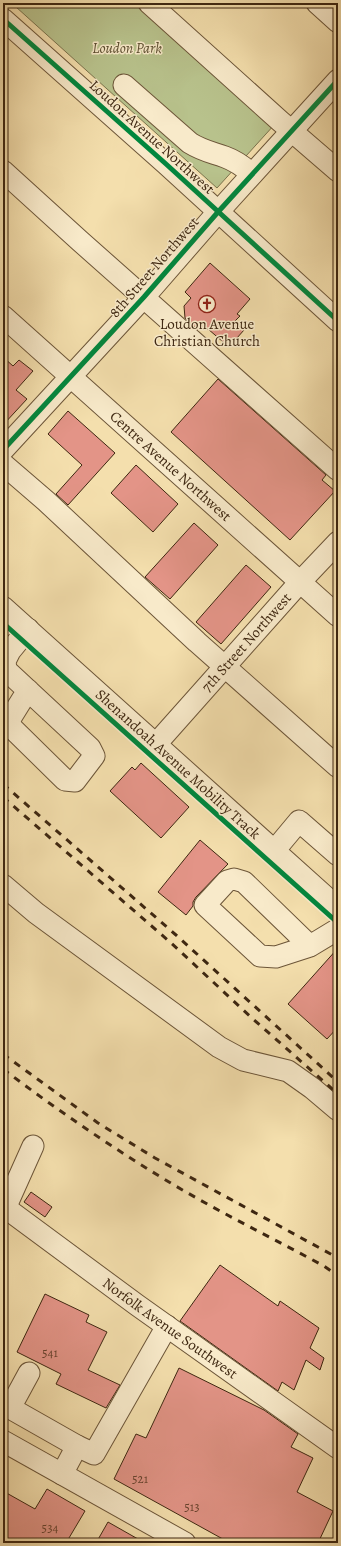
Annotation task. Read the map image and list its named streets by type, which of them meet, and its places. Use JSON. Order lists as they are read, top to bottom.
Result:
{
  "streets": {
    "street": [
      "Loudon Avenue Northwest",
      "8th Street Northwest",
      "Centre Avenue Northwest",
      "7th Street Northwest",
      "Norfolk Avenue Southwest"
    ],
    "cycle path": ["Shenandoah Avenue Mobility Track"]
  },
  "crossings": [
    ["Loudon Avenue Northwest", "8th Street Northwest"],
    ["8th Street Northwest", "Centre Avenue Northwest"],
    ["Centre Avenue Northwest", "7th Street Northwest"]
  ],
  "parks": ["Loudon Park"],
  "places": {
    "church": ["Loudon Avenue Christian Church"]
  },
  "house_numbers": [
    "541",
    "521",
    "513",
    "534"
  ]
}
